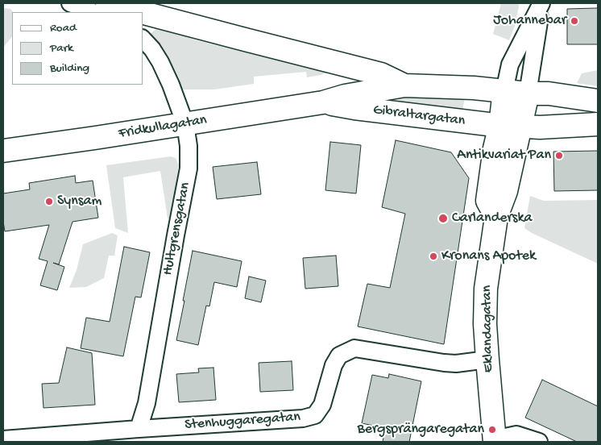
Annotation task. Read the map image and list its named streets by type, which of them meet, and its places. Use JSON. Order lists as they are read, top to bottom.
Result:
{
  "streets": {
    "street": [
      "Gibraltargatan",
      "Fridkullagatan",
      "Hultgrensgatan",
      "Eklandagatan",
      "Stenhuggaregatan"
    ]
  },
  "crossings": [
    ["Gibraltargatan", "Fridkullagatan"],
    ["Gibraltargatan", "Eklandagatan"],
    ["Fridkullagatan", "Hultgrensgatan"],
    ["Hultgrensgatan", "Stenhuggaregatan"],
    ["Eklandagatan", "Stenhuggaregatan"]
  ],
  "places": [
    "Johannebar",
    "Antikvariat Pan",
    "Synsam",
    "Carlanderska",
    "Kronans Apotek",
    "Bergsprängaregatan"
  ],
  "legend": ["Road", "Park", "Building"]
}
